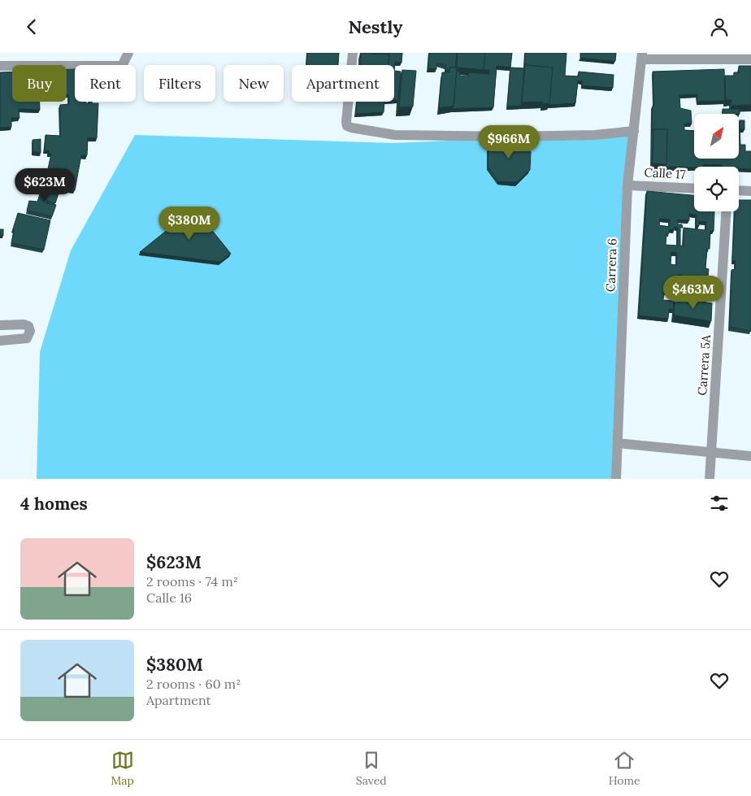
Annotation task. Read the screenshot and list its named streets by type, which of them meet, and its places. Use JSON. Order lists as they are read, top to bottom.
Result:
{
  "streets": {
    "street": ["Calle 17", "Carrera 6", "Carrera 5A"]
  },
  "crossings": [
    ["Calle 17", "Carrera 6"]
  ],
  "north": "top right",
  "page": {
    "header": "Nestly",
    "chip": [
      "Buy",
      "Rent",
      "Filters",
      "New",
      "Apartment"
    ],
    "price": [
      "$966M",
      "$623M",
      "$380M",
      "$463M"
    ],
    "heading": "4 homes",
    "list": [
      {
        "name": "$623M",
        "note": "2 rooms · 74 m² · Calle 16"
      },
      {
        "name": "$380M",
        "note": "2 rooms · 60 m² · Apartment"
      }
    ],
    "tabs": ["Map", "Saved", "Home"]
  }
}
